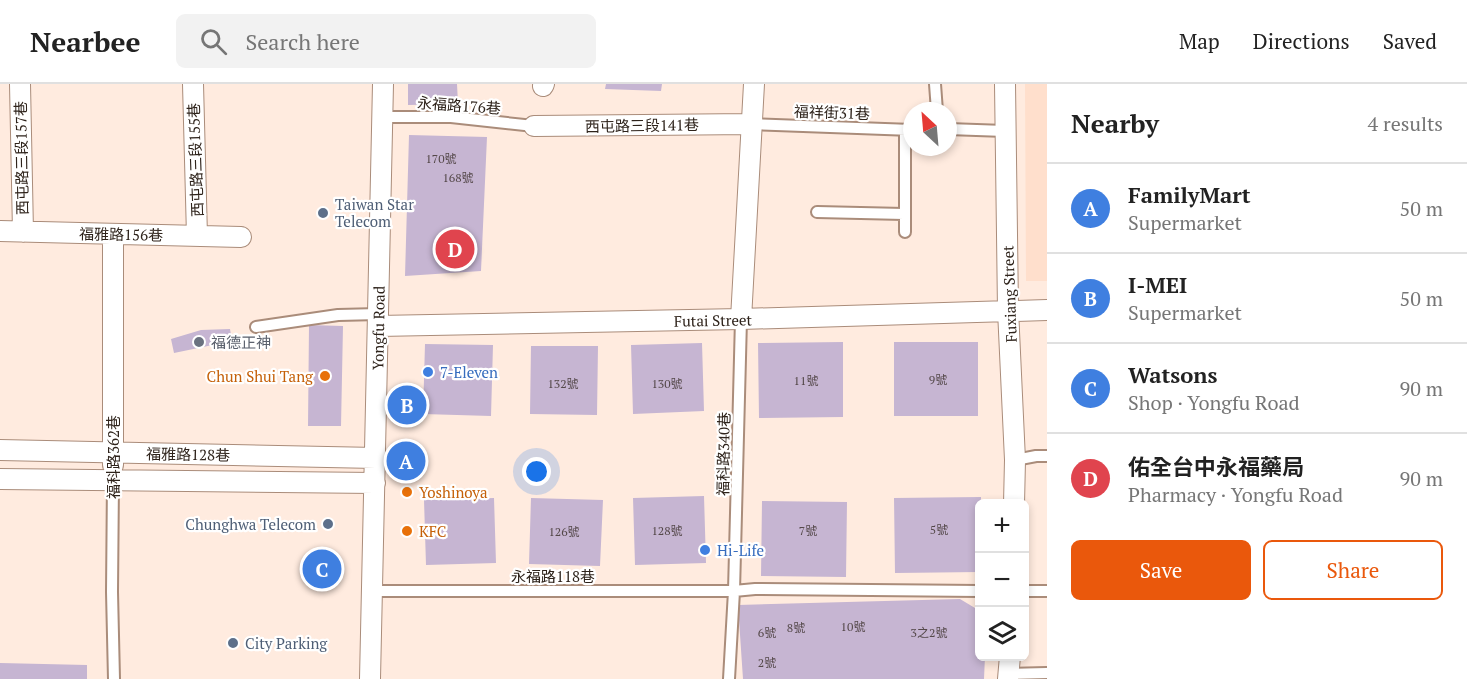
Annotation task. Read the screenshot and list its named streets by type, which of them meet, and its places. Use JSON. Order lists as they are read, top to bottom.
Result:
{
  "streets": {
    "street": [
      "西屯路三段141巷",
      "西屯路三段157巷",
      "西屯路三段155巷",
      "福雅路156巷",
      "Fuxiang Street",
      "Futai Street",
      "Yongfu Road",
      "福雅路128巷",
      "福科路362巷"
    ],
    "lane": [
      "永福路176巷",
      "福祥街31巷",
      "福科路340巷",
      "永福路118巷"
    ]
  },
  "crossings": [
    ["永福路176巷", "西屯路三段141巷"],
    ["永福路176巷", "Yongfu Road"],
    ["福祥街31巷", "西屯路三段141巷"],
    ["西屯路三段157巷", "福雅路156巷"],
    ["西屯路三段155巷", "福雅路156巷"],
    ["福雅路156巷", "福科路362巷"],
    ["Fuxiang Street", "Futai Street"],
    ["Futai Street", "Yongfu Road"],
    ["Futai Street", "福科路340巷"],
    ["Yongfu Road", "福雅路128巷"],
    ["Yongfu Road", "永福路118巷"],
    ["福雅路128巷", "福科路362巷"],
    ["福科路340巷", "永福路118巷"]
  ],
  "places": [
    "Taiwan Star Telecom",
    "福德正神",
    "7-Eleven",
    "Chun Shui Tang",
    "Yoshinoya",
    "Chunghwa Telecom",
    "KFC",
    "Hi-Life",
    "City Parking"
  ],
  "house_numbers": [
    "170號",
    "168號",
    "9號",
    "11號",
    "132號",
    "130號",
    "5號",
    "128號",
    "7號",
    "126號",
    "10號",
    "8號",
    "6號",
    "3之2號",
    "2號"
  ],
  "north": "top left",
  "page": {
    "header": "Nearbee",
    "search": "Search here",
    "nav": ["Map", "Directions", "Saved"],
    "heading": ["Nearby", "4 results"],
    "list": [
      {
        "mark": "A",
        "name": "FamilyMart",
        "note": "Supermarket",
        "value": "50 m"
      },
      {
        "mark": "B",
        "name": "I-MEI",
        "note": "Supermarket",
        "value": "50 m"
      },
      {
        "mark": "C",
        "name": "Watsons",
        "note": "Shop · Yongfu Road",
        "value": "90 m"
      },
      {
        "mark": "D",
        "name": "佑全台中永福藥局",
        "note": "Pharmacy · Yongfu Road",
        "value": "90 m"
      }
    ],
    "pins": [
      "D",
      "B",
      "A",
      "C"
    ],
    "map_buttons": ["+", "−"],
    "buttons": ["Save", "Share"]
  }
}
